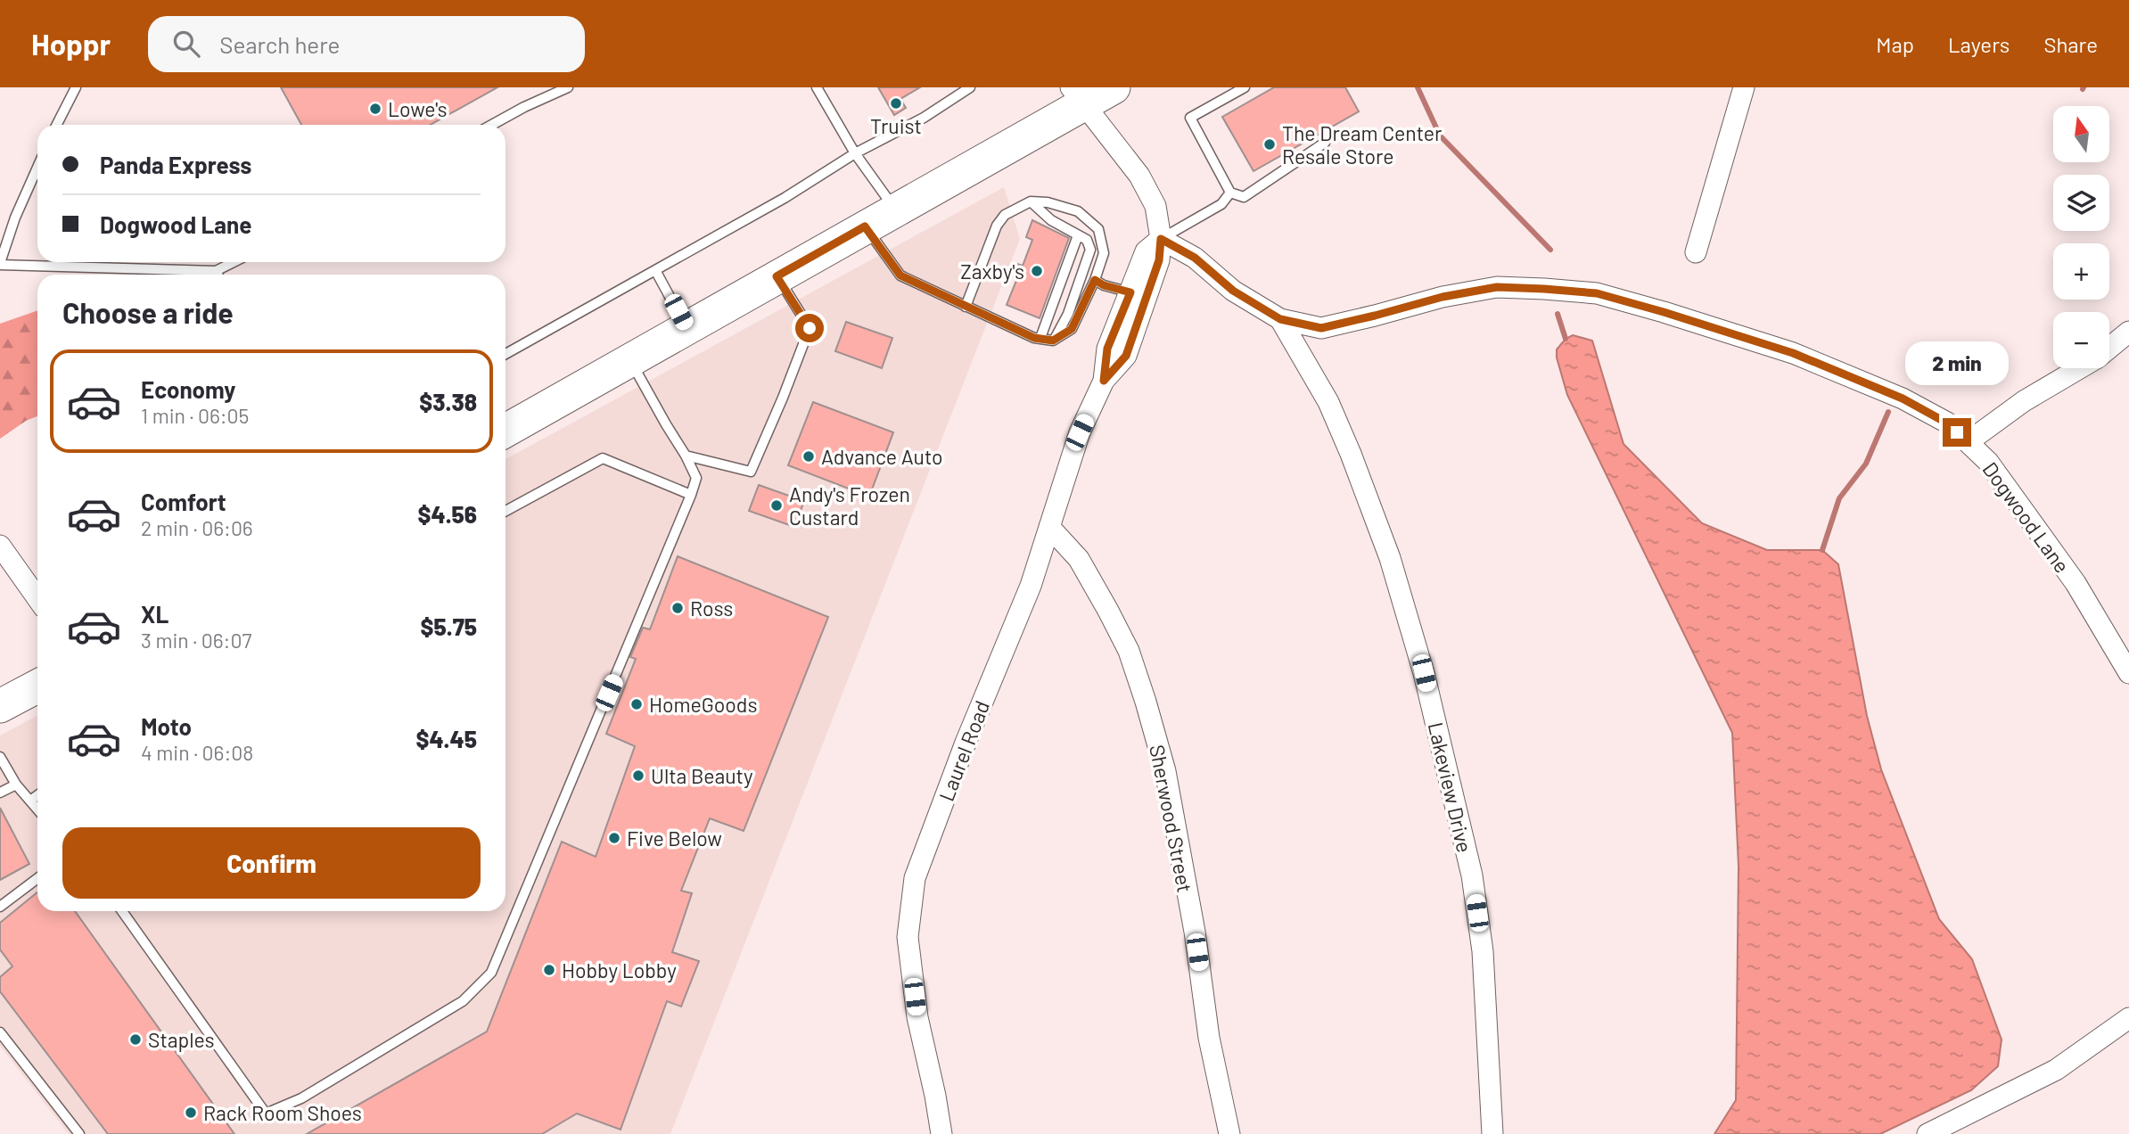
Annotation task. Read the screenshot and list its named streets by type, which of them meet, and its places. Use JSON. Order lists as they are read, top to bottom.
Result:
{
  "streets": {
    "street": [
      "Dogwood Lane",
      "Laurel Road",
      "Lakeview Drive",
      "Sherwood Street"
    ]
  },
  "crossings": [
    ["Dogwood Lane", "Laurel Road"],
    ["Dogwood Lane", "Lakeview Drive"],
    ["Laurel Road", "Sherwood Street"]
  ],
  "places": [
    "Truist",
    "Lowe's",
    "The Dream Center Resale Store",
    "Zaxby's",
    "Advance Auto",
    "Andy's Frozen Custard",
    "Ross",
    "HomeGoods",
    "Ulta Beauty",
    "Five Below",
    "Hobby Lobby",
    "Staples",
    "Rack Room Shoes"
  ],
  "north": "top",
  "page": {
    "header": "Hoppr",
    "search": "Search here",
    "nav": ["Map", "Layers", "Share"],
    "map_buttons": ["+", "−"],
    "banner": ["Panda Express", "Dogwood Lane"],
    "heading": "Choose a ride",
    "bubble": "2 min",
    "list": [
      {
        "name": "Economy",
        "note": "1 min · 06:05",
        "value": "$3.38"
      },
      {
        "name": "Comfort",
        "note": "2 min · 06:06",
        "value": "$4.56"
      },
      {
        "name": "XL",
        "note": "3 min · 06:07",
        "value": "$5.75"
      },
      {
        "name": "Moto",
        "note": "4 min · 06:08",
        "value": "$4.45"
      }
    ],
    "buttons": "Confirm"
  }
}
